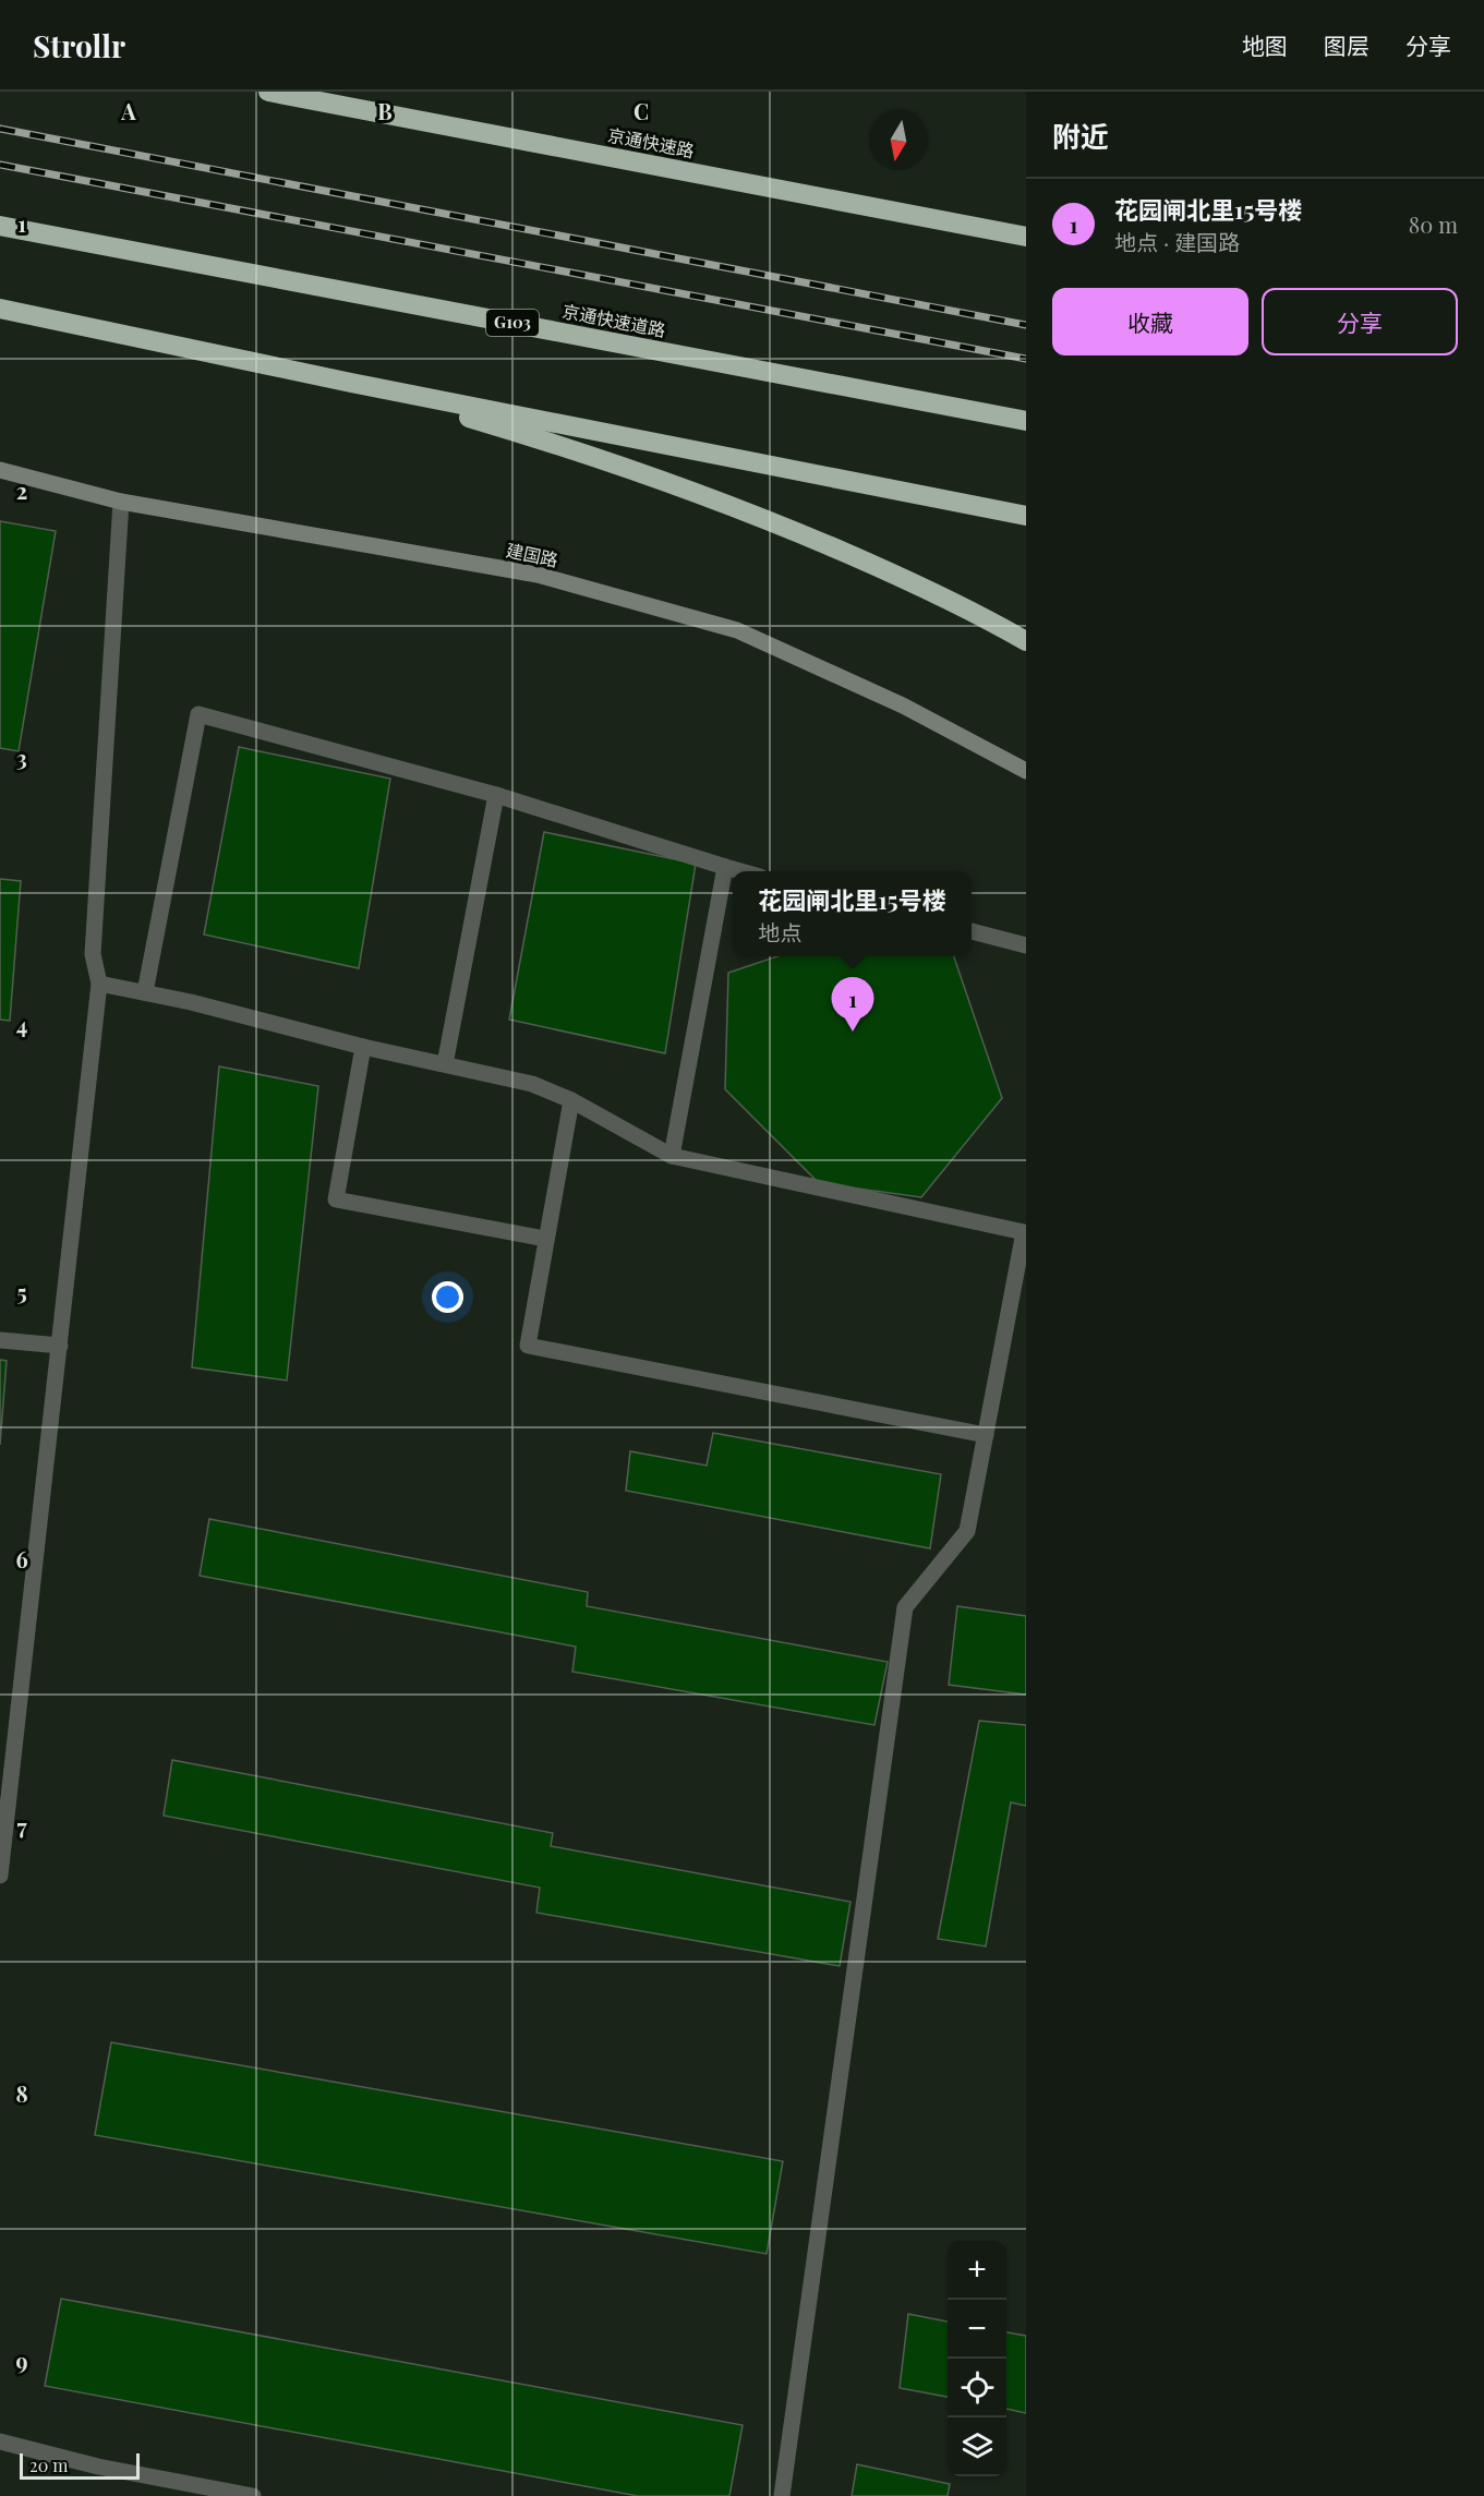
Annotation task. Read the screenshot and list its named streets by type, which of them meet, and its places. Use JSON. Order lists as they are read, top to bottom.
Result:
{
  "streets": {
    "highway": ["京通快速路", "京通快速道路", "G103"],
    "main road": ["建国路"]
  },
  "scale_bar": "20 m",
  "north": "bottom",
  "page": {
    "header": "Strollr",
    "nav": ["地图", "图层", "分享"],
    "heading": "附近",
    "list": [
      {
        "mark": "1",
        "name": "花园闸北里15号楼",
        "note": "地点 · 建国路",
        "value": "80 m"
      }
    ],
    "buttons": ["收藏", "分享"],
    "popup": ["花园闸北里15号楼", "地点"],
    "pins": "1",
    "map_buttons": ["+", "−"],
    "scale": "20 m"
  },
  "grid": {
    "columns": ["A", "B", "C"],
    "rows": [
      "1",
      "2",
      "3",
      "4",
      "5",
      "6",
      "7",
      "8",
      "9"
    ]
  }
}
